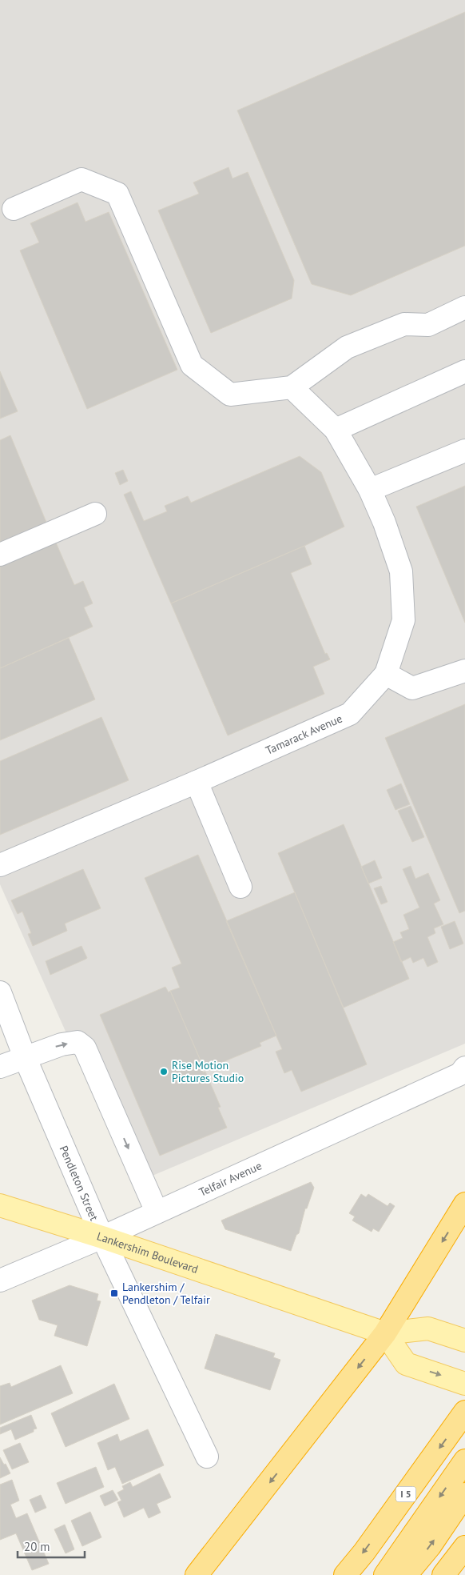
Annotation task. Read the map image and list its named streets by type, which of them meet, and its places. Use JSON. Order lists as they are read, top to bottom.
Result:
{
  "streets": {
    "highway": ["I 5"],
    "main road": ["Lankershim Boulevard"],
    "street": ["Tamarack Avenue", "Telfair Avenue", "Pendleton Street"]
  },
  "crossings": [
    ["Telfair Avenue", "Pendleton Street"],
    ["Telfair Avenue", "Lankershim Boulevard"],
    ["Pendleton Street", "Lankershim Boulevard"]
  ],
  "places": {
    "other": ["Rise Motion Pictures Studio"],
    "transit": ["Lankershim / Pendleton / Telfair"]
  },
  "scale_bar": "20 m"
}
